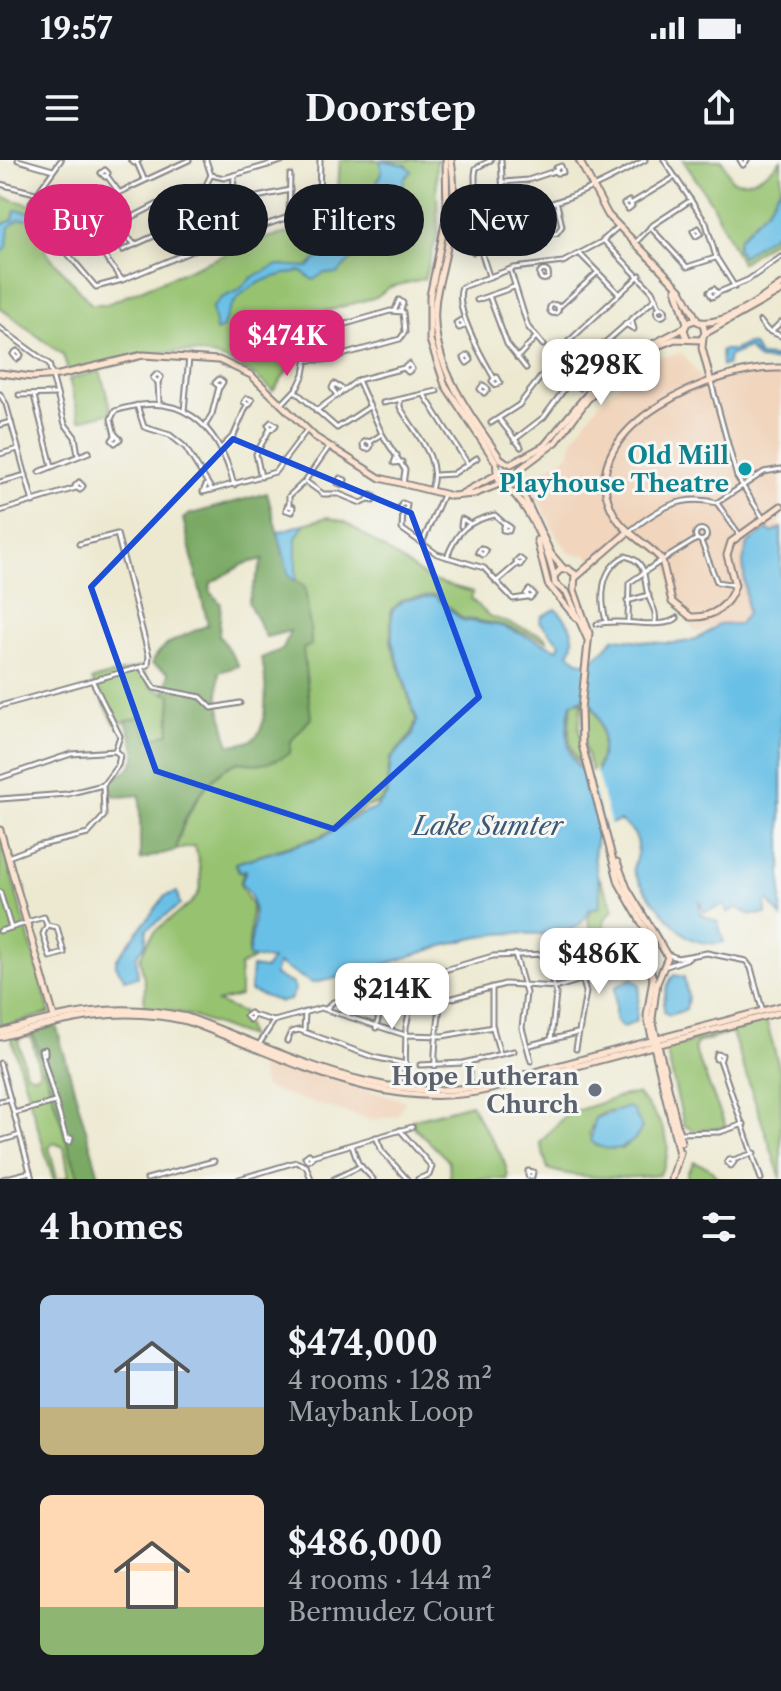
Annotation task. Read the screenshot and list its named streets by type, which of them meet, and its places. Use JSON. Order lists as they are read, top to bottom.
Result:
{
  "water": ["Lake Sumter"],
  "places": ["Old Mill Playhouse Theatre", "Hope Lutheran Church"],
  "page": {
    "status": "19:57",
    "header": "Doorstep",
    "chip": [
      "Buy",
      "Rent",
      "Filters",
      "New"
    ],
    "price": [
      "$474K",
      "$298K",
      "$486K",
      "$214K"
    ],
    "heading": "4 homes",
    "list": [
      {
        "name": "$474,000",
        "note": "4 rooms · 128 m² · Maybank Loop"
      },
      {
        "name": "$486,000",
        "note": "4 rooms · 144 m² · Bermudez Court"
      }
    ]
  }
}
